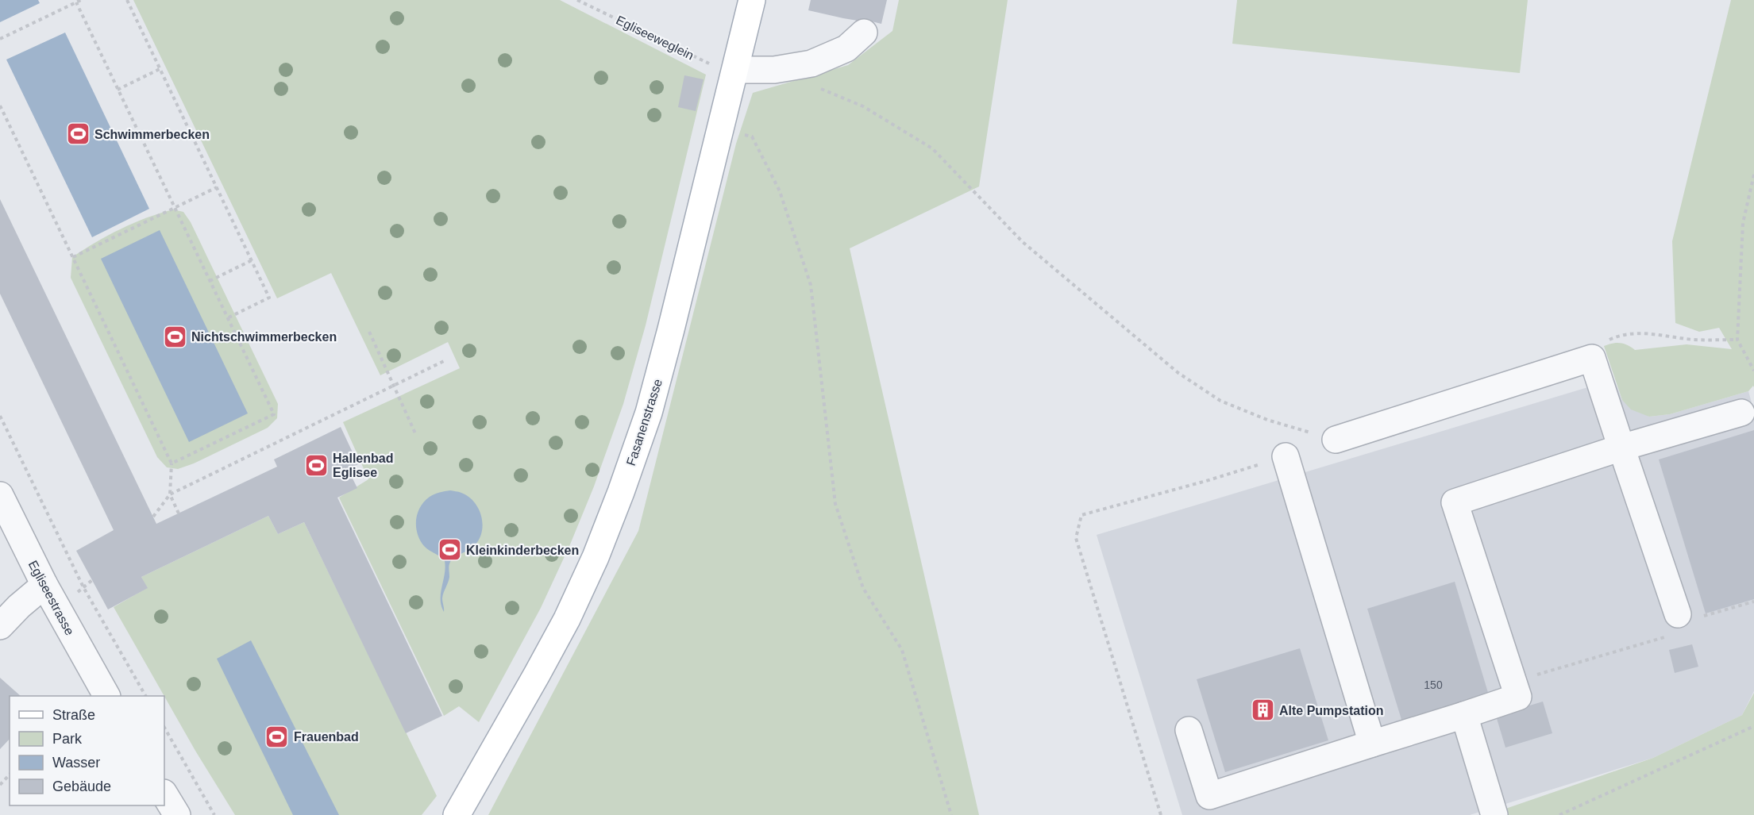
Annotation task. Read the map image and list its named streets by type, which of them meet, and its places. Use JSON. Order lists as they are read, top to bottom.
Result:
{
  "streets": {
    "main road": ["Fasanenstrasse"],
    "street": ["Egliseestrasse"],
    "path": ["Egliseeweglein"]
  },
  "crossings": [
    ["Egliseeweglein", "Fasanenstrasse"]
  ],
  "places": {
    "sports": [
      "Schwimmerbecken",
      "Nichtschwimmerbecken",
      "Hallenbad Eglisee",
      "Kleinkinderbecken",
      "Frauenbad"
    ],
    "building": ["Alte Pumpstation"]
  },
  "house_numbers": ["150"],
  "legend": [
    "Straße",
    "Park",
    "Wasser",
    "Gebäude"
  ]
}
